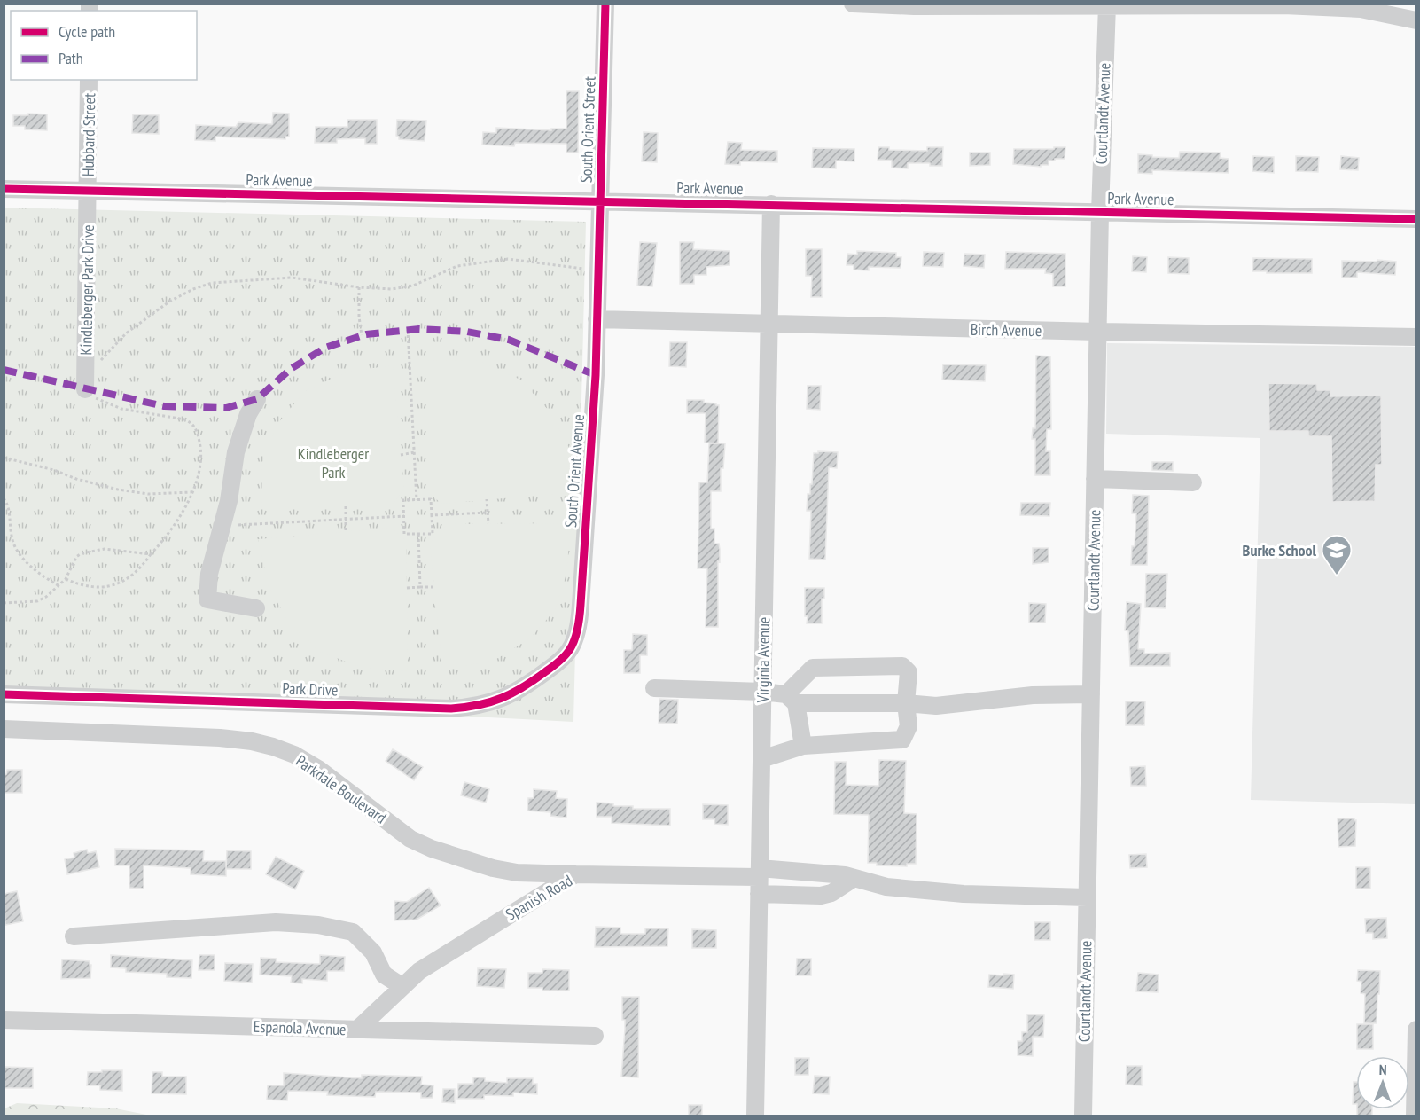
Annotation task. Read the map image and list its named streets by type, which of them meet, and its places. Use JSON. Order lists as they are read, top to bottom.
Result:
{
  "streets": {
    "street": [
      "Courtlandt Avenue",
      "South Orient Street",
      "Hubbard Street",
      "Park Avenue",
      "Kindleberger Park Drive",
      "Birch Avenue",
      "South Orient Avenue",
      "Virginia Avenue",
      "Park Drive",
      "Parkdale Boulevard",
      "Spanish Road",
      "Espanola Avenue"
    ]
  },
  "crossings": [
    ["Courtlandt Avenue", "Park Avenue"],
    ["Courtlandt Avenue", "Birch Avenue"],
    ["South Orient Street", "Park Avenue"],
    ["South Orient Street", "Birch Avenue"],
    ["South Orient Street", "South Orient Avenue"],
    ["Hubbard Street", "Park Avenue"],
    ["Hubbard Street", "Kindleberger Park Drive"],
    ["Park Avenue", "Kindleberger Park Drive"],
    ["Park Avenue", "Virginia Avenue"],
    ["Birch Avenue", "South Orient Avenue"],
    ["Birch Avenue", "Virginia Avenue"],
    ["South Orient Avenue", "Park Drive"],
    ["Virginia Avenue", "Spanish Road"],
    ["Parkdale Boulevard", "Spanish Road"],
    ["Spanish Road", "Espanola Avenue"]
  ],
  "parks": ["Kindleberger Park"],
  "places": {
    "school or university": ["Burke School"]
  },
  "legend": ["Cycle path", "Path"],
  "north": "top"
}
